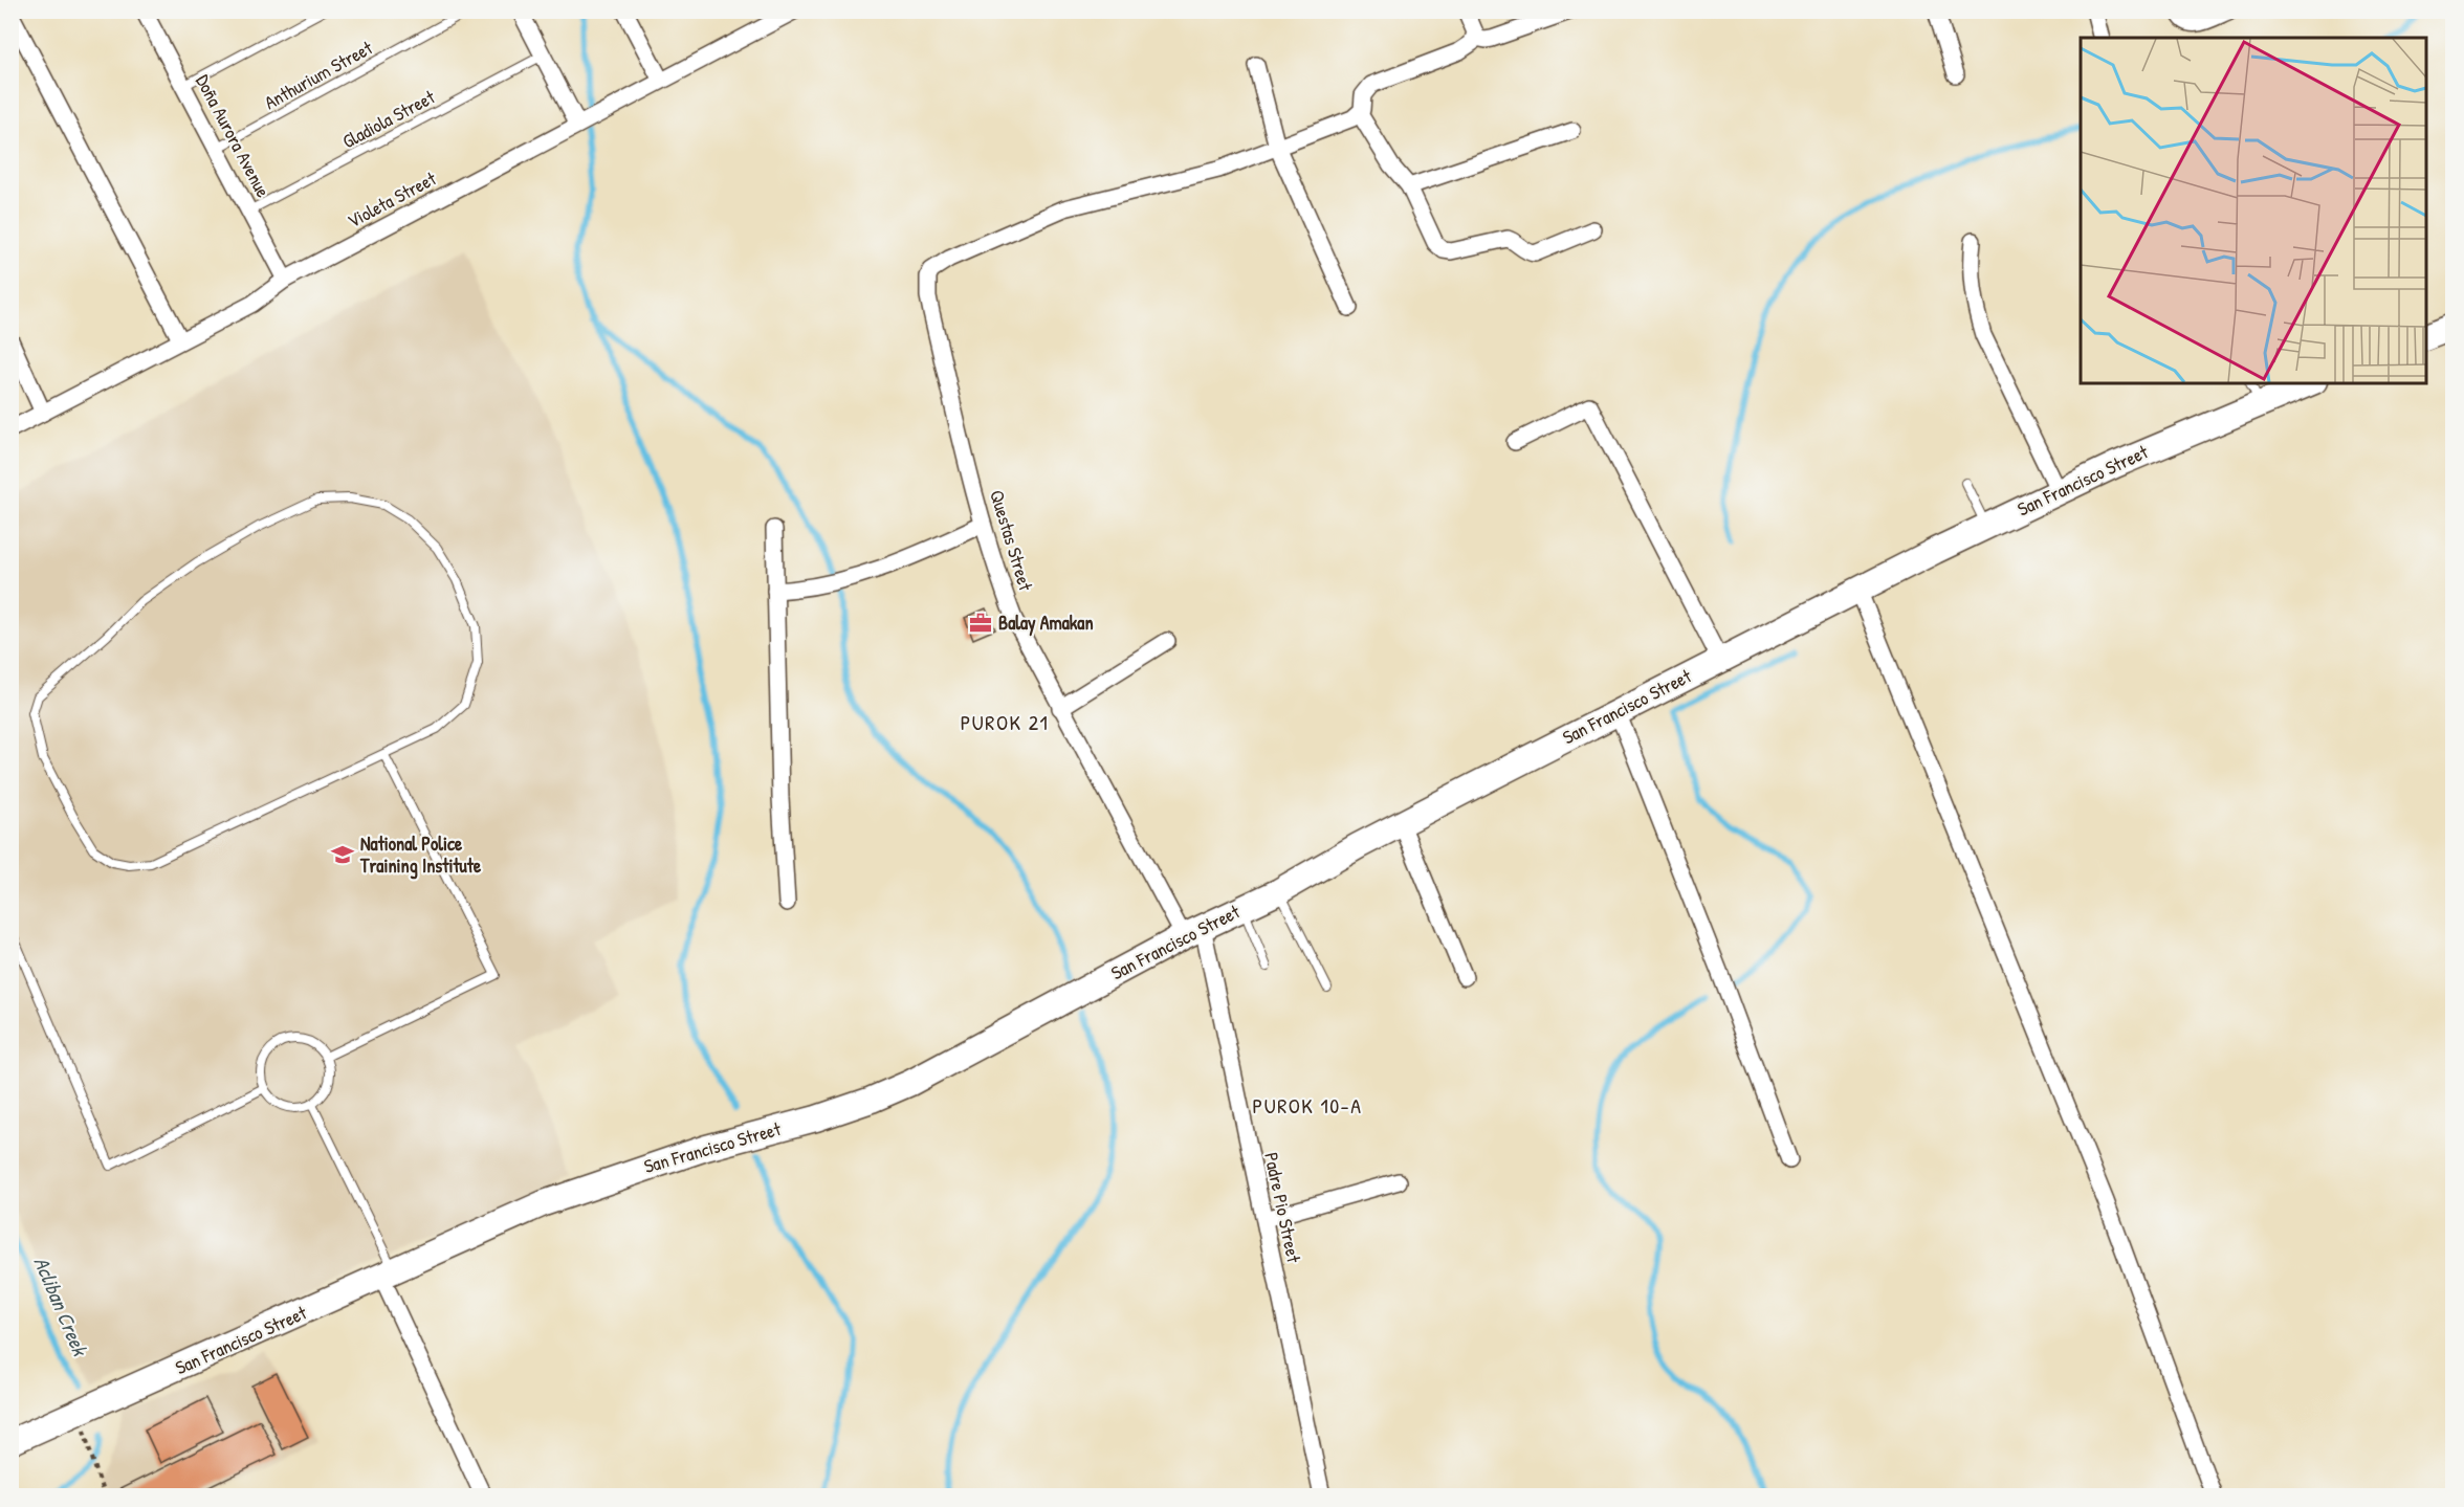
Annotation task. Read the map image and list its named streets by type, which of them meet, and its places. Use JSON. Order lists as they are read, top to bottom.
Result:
{
  "streets": {
    "main road": ["San Francisco Street"],
    "street": [
      "Doña Aurora Avenue",
      "Violeta Street",
      "Questas Street",
      "Padre Pio Street"
    ],
    "lane": ["Anthurium Street", "Gladiola Street"]
  },
  "crossings": [
    ["Anthurium Street", "Doña Aurora Avenue"],
    ["Gladiola Street", "Doña Aurora Avenue"],
    ["Doña Aurora Avenue", "Violeta Street"],
    ["San Francisco Street", "Questas Street"],
    ["San Francisco Street", "Padre Pio Street"],
    ["Questas Street", "Padre Pio Street"]
  ],
  "districts": ["PUROK 21", "PUROK 10-A"],
  "water": ["Acliban Creek"],
  "places": {
    "office": ["Balay Amakan"],
    "school or university": ["National Police Training Institute"]
  }
}
